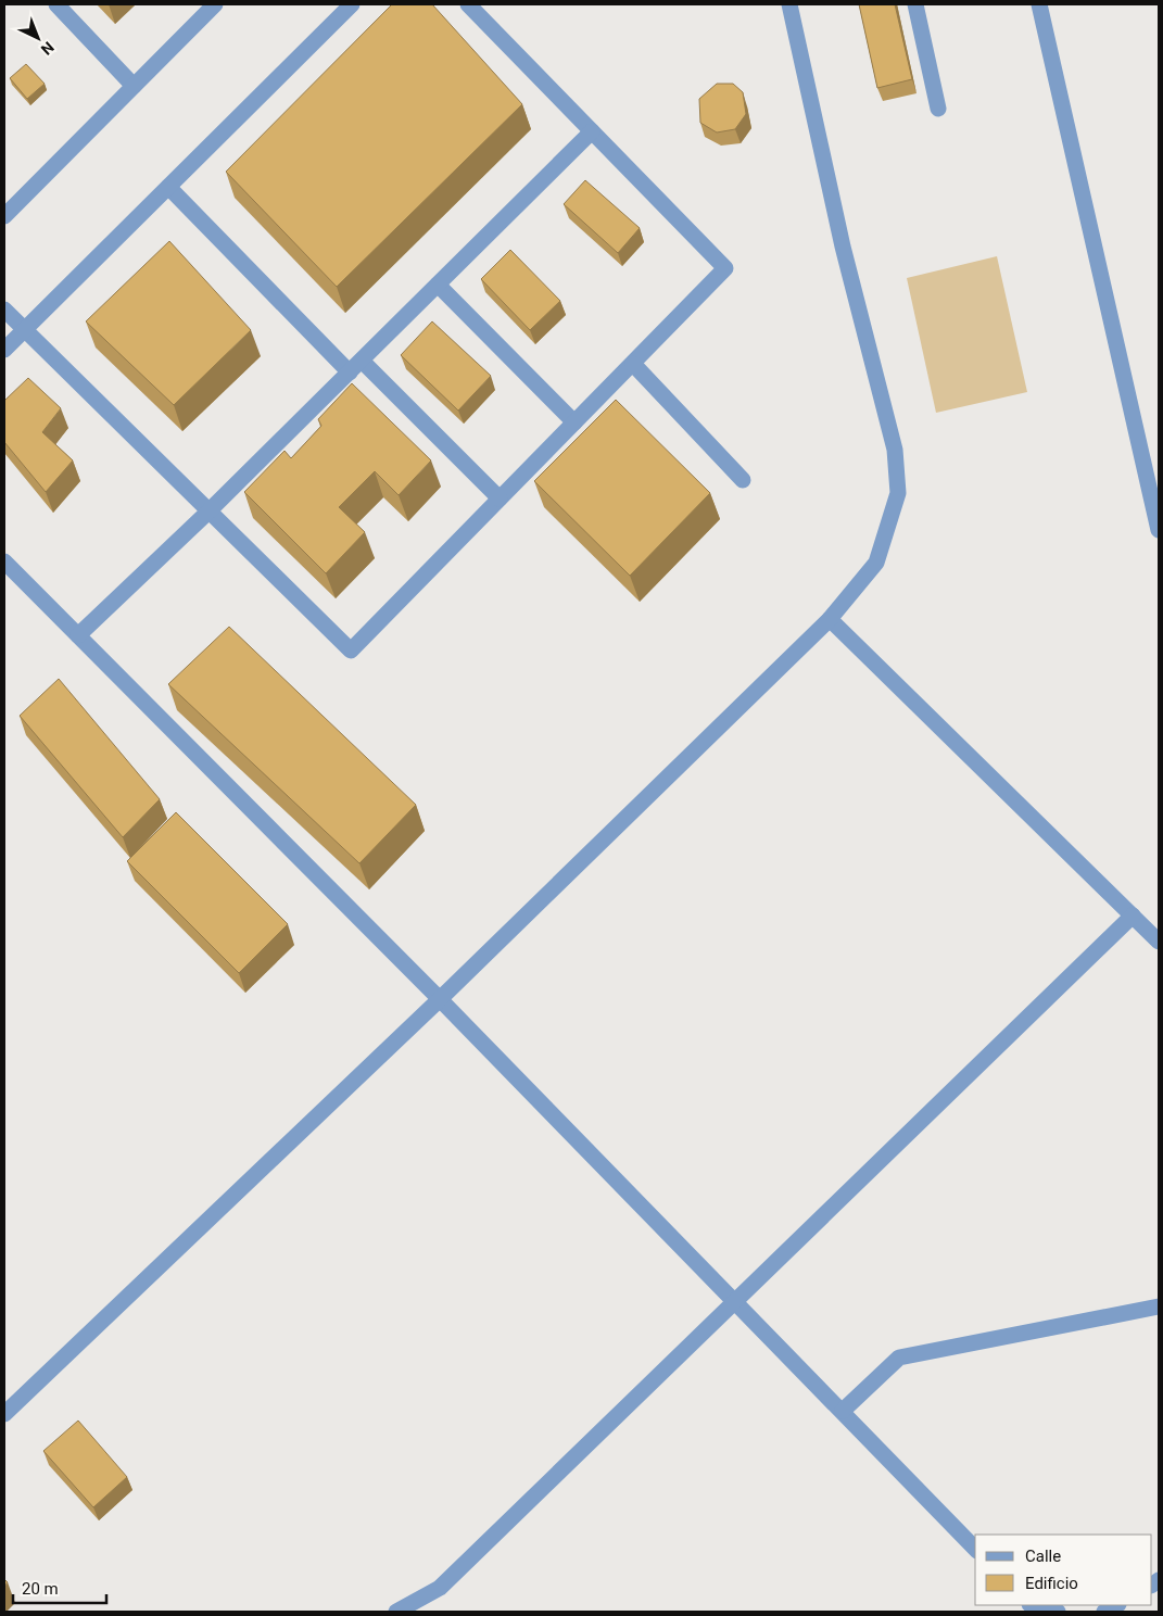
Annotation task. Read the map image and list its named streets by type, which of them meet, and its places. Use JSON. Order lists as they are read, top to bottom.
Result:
{
  "legend": ["Calle", "Edificio"],
  "scale_bar": "20 m",
  "north": "bottom right"
}
